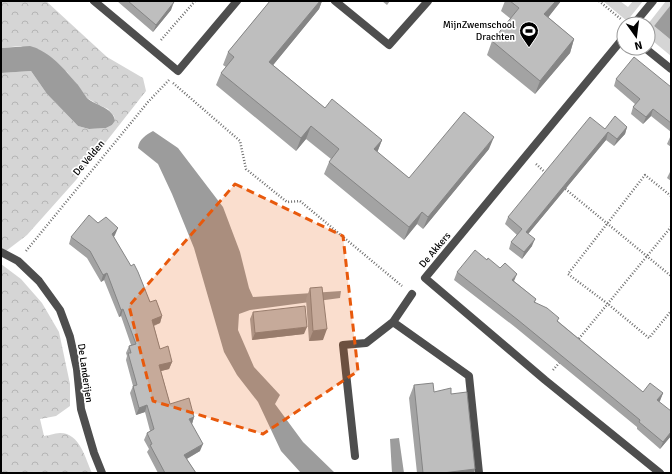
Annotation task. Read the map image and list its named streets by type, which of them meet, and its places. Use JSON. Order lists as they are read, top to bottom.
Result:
{
  "streets": {
    "street": ["De Akkers", "De Landerijen"],
    "path": ["De Velden"]
  },
  "crossings": [
    ["De Velden", "De Landerijen"]
  ],
  "places": {
    "sports": ["MijnZwemschool Drachten"]
  },
  "north": "bottom"
}
